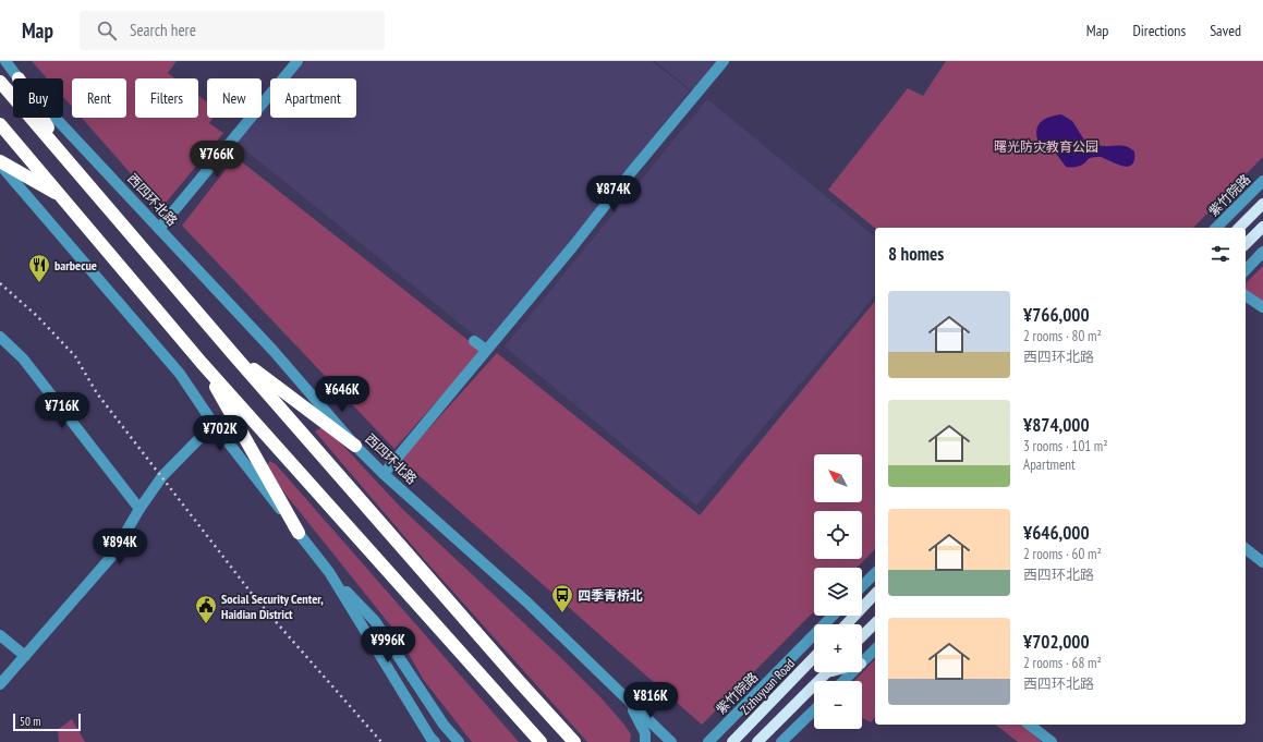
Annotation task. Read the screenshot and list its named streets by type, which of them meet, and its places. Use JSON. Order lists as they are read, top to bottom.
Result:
{
  "streets": {
    "main road": ["Zizhuyuan Road"],
    "street": ["紫竹院路", "西四环北路"]
  },
  "parks": ["曙光防灾教育公园"],
  "places": {
    "restaurant": ["barbecue"],
    "bus stop": ["四季青桥北"],
    "public building": ["Social Security Center, Haidian District"]
  },
  "scale_bar": "50 m",
  "north": "top left",
  "page": {
    "header": "Map",
    "search": "Search here",
    "nav": ["Map", "Directions", "Saved"],
    "chip": [
      "Buy",
      "Rent",
      "Filters",
      "New",
      "Apartment"
    ],
    "price": [
      "¥766K",
      "¥874K",
      "¥646K",
      "¥716K",
      "¥702K",
      "¥894K",
      "¥996K",
      "¥816K"
    ],
    "heading": "8 homes",
    "list": [
      {
        "name": "¥766,000",
        "note": "2 rooms · 80 m² · 西四环北路"
      },
      {
        "name": "¥874,000",
        "note": "3 rooms · 101 m² · Apartment"
      },
      {
        "name": "¥646,000",
        "note": "2 rooms · 60 m² · 西四环北路"
      },
      {
        "name": "¥702,000",
        "note": "2 rooms · 68 m² · 西四环北路"
      }
    ],
    "map_buttons": ["+", "−"],
    "scale": "50 m"
  }
}
